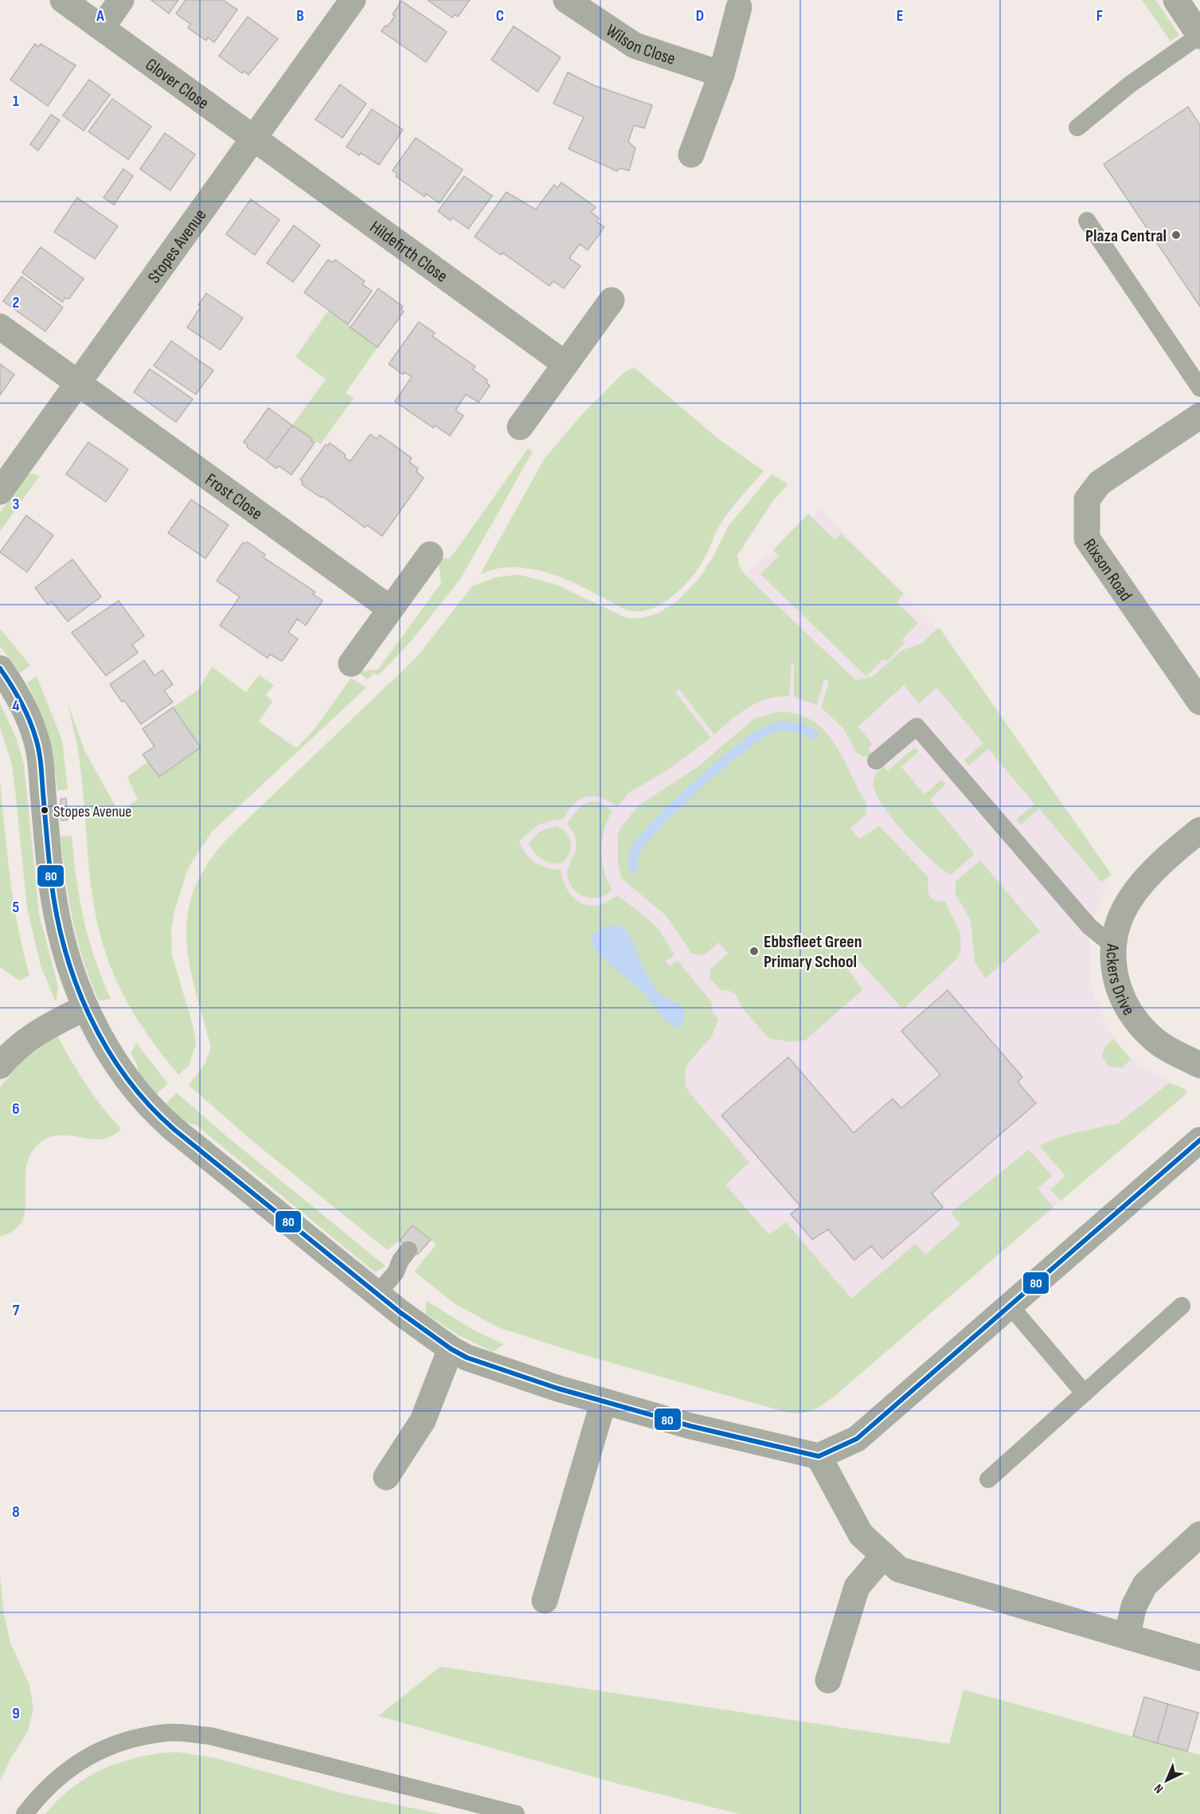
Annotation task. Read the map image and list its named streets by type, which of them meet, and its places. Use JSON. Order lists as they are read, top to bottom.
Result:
{
  "streets": {
    "street": [
      "Wilson Close",
      "Glover Close",
      "Stopes Avenue",
      "Hildefirth Close",
      "Frost Close",
      "Rixson Road",
      "Ackers Drive"
    ]
  },
  "crossings": [
    ["Glover Close", "Stopes Avenue"],
    ["Glover Close", "Hildefirth Close"],
    ["Stopes Avenue", "Hildefirth Close"],
    ["Stopes Avenue", "Frost Close"]
  ],
  "places": ["Plaza Central", "Stopes Avenue", "Ebbsfleet Green Primary School"],
  "lines": ["transit line 80"],
  "north": "bottom left",
  "grid": {
    "columns": [
      "A",
      "B",
      "C",
      "D",
      "E",
      "F"
    ],
    "rows": [
      "1",
      "2",
      "3",
      "4",
      "5",
      "6",
      "7",
      "8",
      "9"
    ]
  }
}
